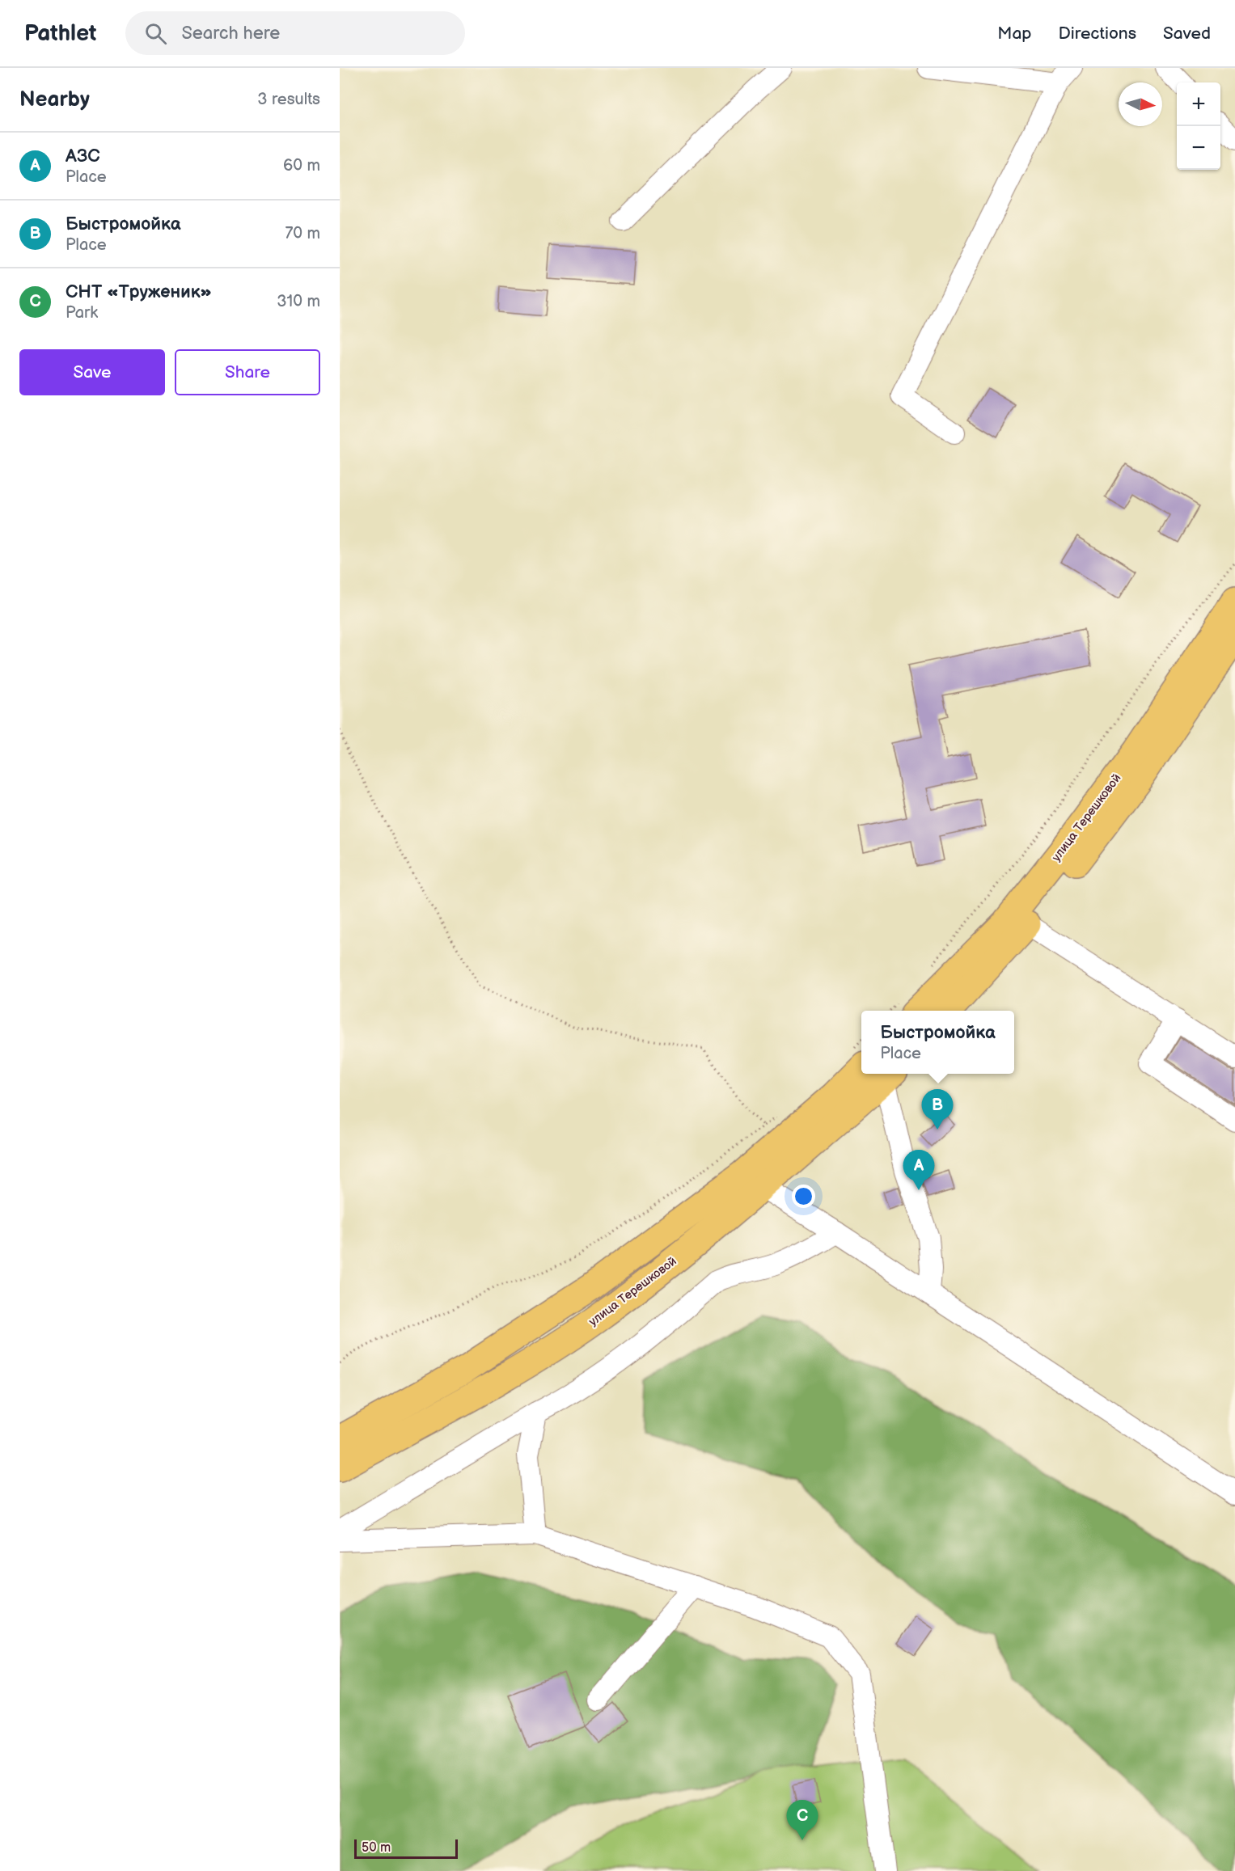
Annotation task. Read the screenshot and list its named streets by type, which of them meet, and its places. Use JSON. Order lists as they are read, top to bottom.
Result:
{
  "streets": {
    "main road": ["улица Терешковой"]
  },
  "scale_bar": "50 m",
  "north": "right",
  "page": {
    "header": "Pathlet",
    "search": "Search here",
    "nav": ["Map", "Directions", "Saved"],
    "heading": ["Nearby", "3 results"],
    "map_buttons": ["+", "−"],
    "list": [
      {
        "mark": "A",
        "name": "АЗС",
        "note": "Place",
        "value": "60 m"
      },
      {
        "mark": "B",
        "name": "Быстромойка",
        "note": "Place",
        "value": "70 m"
      },
      {
        "mark": "C",
        "name": "СНТ «Труженик»",
        "note": "Park",
        "value": "310 m"
      }
    ],
    "buttons": ["Save", "Share"],
    "popup": ["Быстромойка", "Place"],
    "pins": ["B", "A", "C"],
    "scale": "50 m"
  }
}
